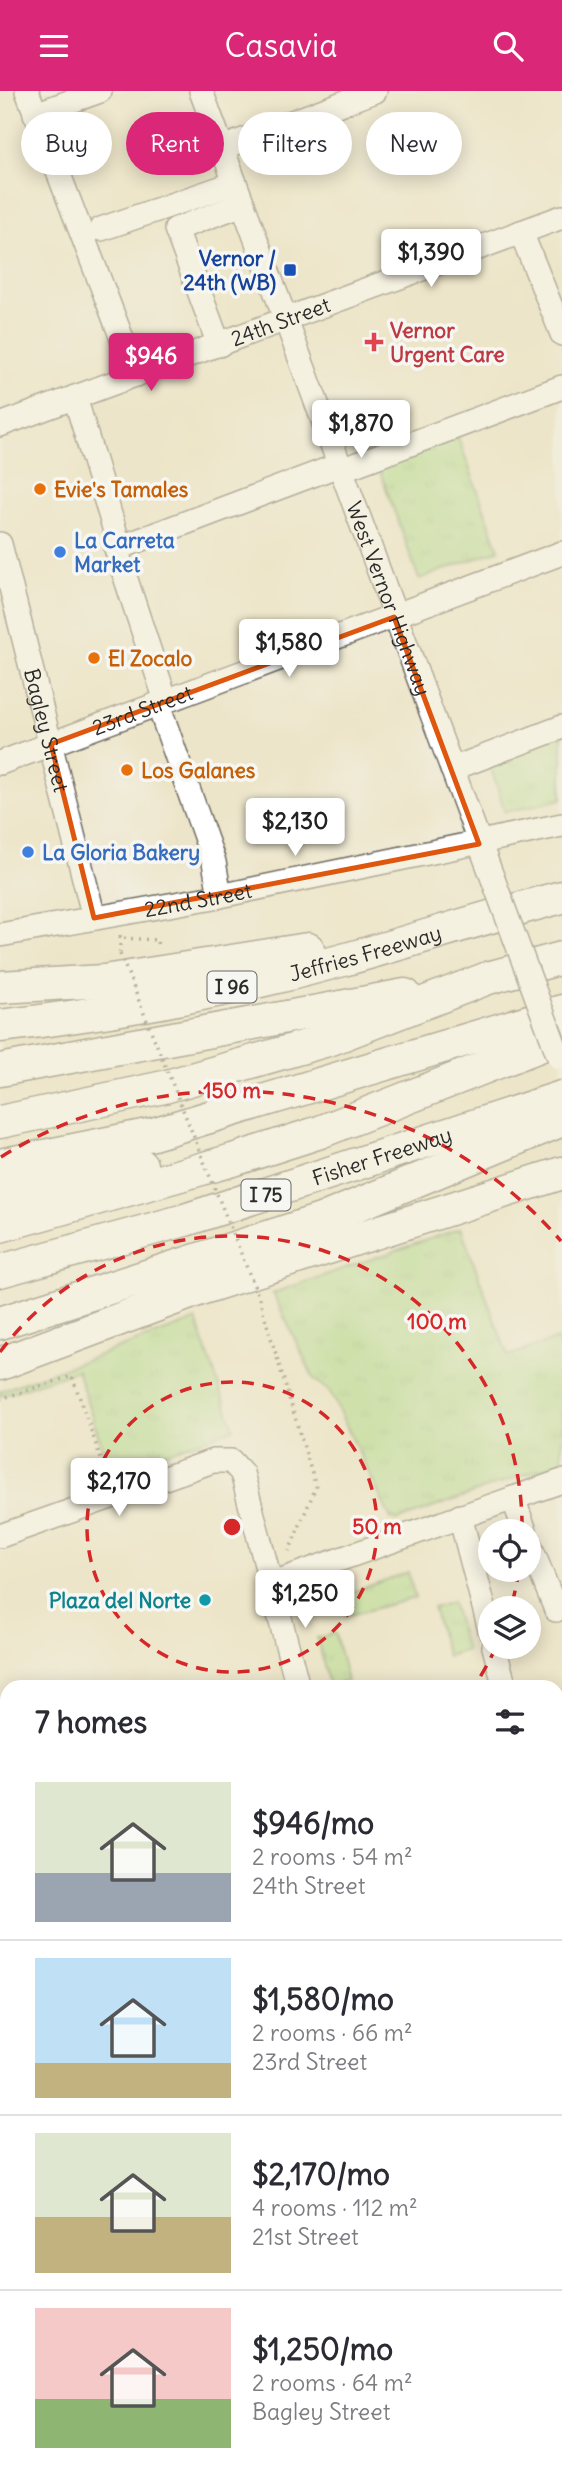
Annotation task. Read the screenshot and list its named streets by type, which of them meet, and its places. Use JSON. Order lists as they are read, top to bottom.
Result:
{
  "streets": {
    "highway": [
      "Jeffries Freeway",
      "I 96",
      "Fisher Freeway",
      "I 75"
    ],
    "street": [
      "24th Street",
      "West Vernor Highway",
      "23rd Street",
      "Bagley Street",
      "22nd Street"
    ]
  },
  "crossings": [
    ["24th Street", "West Vernor Highway"],
    ["West Vernor Highway", "23rd Street"],
    ["West Vernor Highway", "22nd Street"],
    ["23rd Street", "Bagley Street"],
    ["Bagley Street", "22nd Street"]
  ],
  "places": {
    "transit": ["Vernor / 24th (WB)"],
    "health": ["Vernor Urgent Care"],
    "other": [
      "Evie's Tamales",
      "La Carreta Market",
      "El Zocalo",
      "Los Galanes",
      "La Gloria Bakery",
      "Plaza del Norte"
    ]
  },
  "page": {
    "header": "Casavia",
    "chip": [
      "Buy",
      "Rent",
      "Filters",
      "New"
    ],
    "price": [
      "$1,390",
      "$946",
      "$1,870",
      "$1,580",
      "$2,130",
      "$2,170",
      "$1,250"
    ],
    "heading": "7 homes",
    "list": [
      {
        "name": "$946/mo",
        "note": "2 rooms · 54 m² · 24th Street"
      },
      {
        "name": "$1,580/mo",
        "note": "2 rooms · 66 m² · 23rd Street"
      },
      {
        "name": "$2,170/mo",
        "note": "4 rooms · 112 m² · 21st Street"
      },
      {
        "name": "$1,250/mo",
        "note": "2 rooms · 64 m² · Bagley Street"
      }
    ]
  },
  "rings": ["150 m", "100 m", "50 m"]
}
